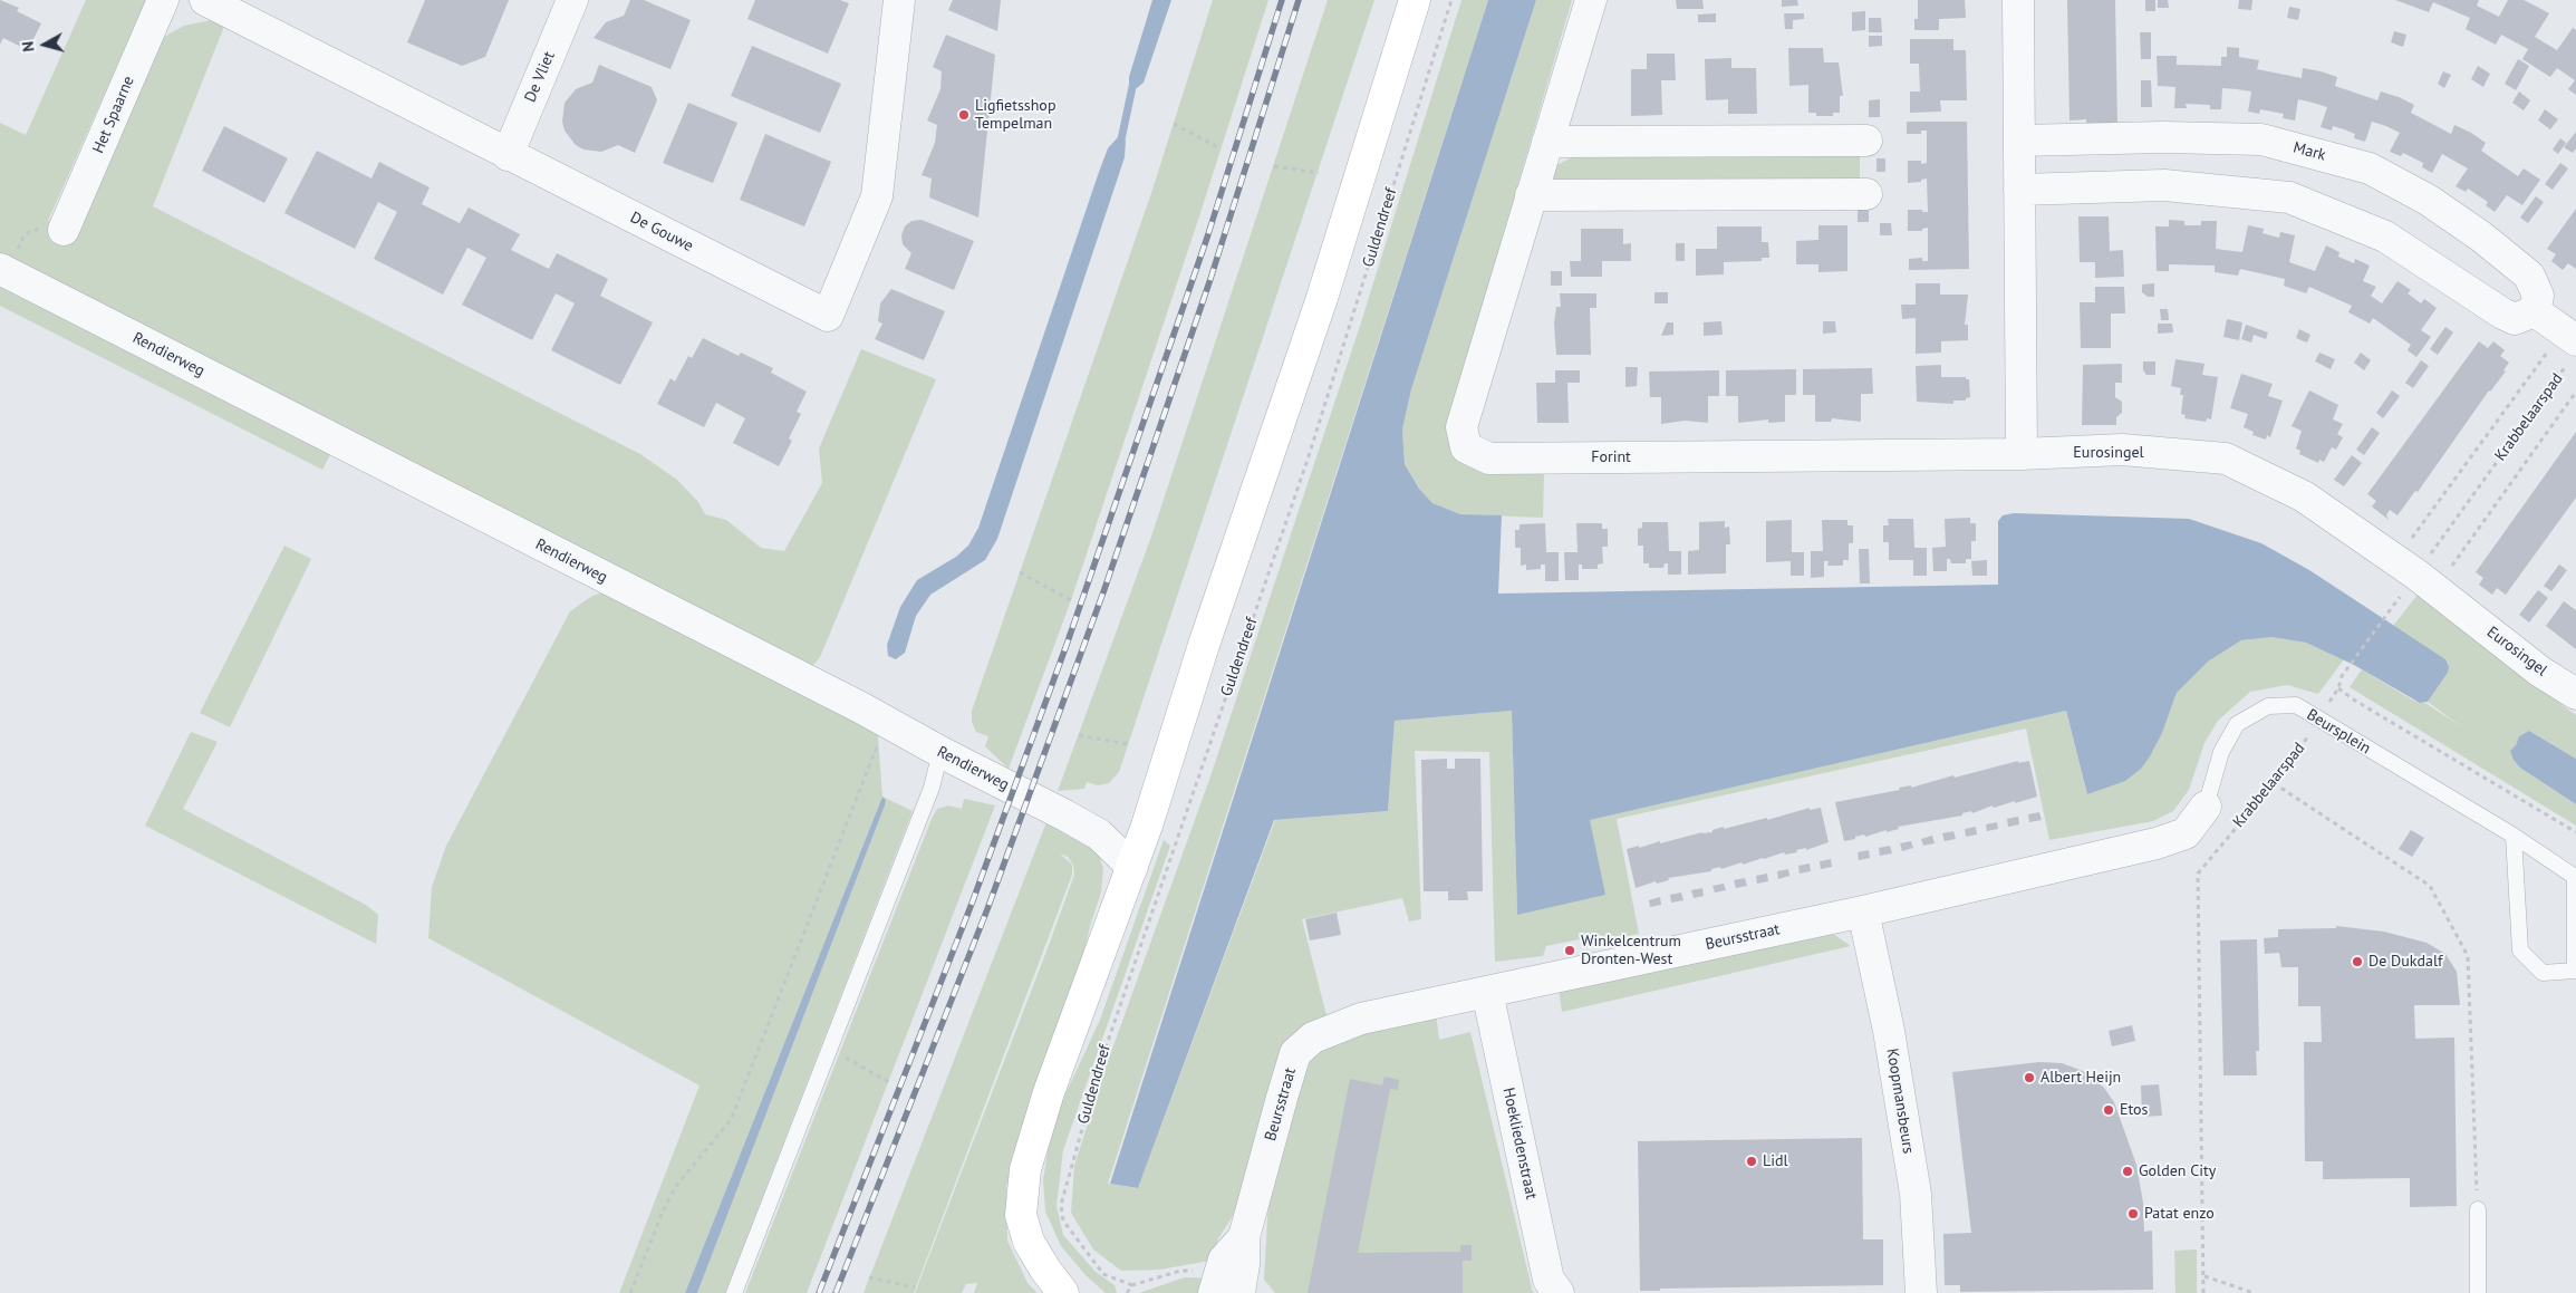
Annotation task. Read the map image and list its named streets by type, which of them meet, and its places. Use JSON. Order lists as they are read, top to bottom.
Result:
{
  "streets": {
    "street": [
      "De Vliet",
      "Het Spaarne",
      "Mark",
      "De Gouwe",
      "Rendierweg",
      "Eurosingel",
      "Forint",
      "Beursstraat",
      "Koopmansbeurs",
      "Hoekliedenstraat"
    ],
    "lane": ["Beursplein"],
    "path": ["Guldendreef", "Krabbelaarspad"]
  },
  "crossings": [
    ["De Vliet", "De Gouwe"],
    ["Krabbelaarspad", "Eurosingel"],
    ["Krabbelaarspad", "Beursplein"],
    ["Eurosingel", "Forint"],
    ["Beursplein", "Beursstraat"],
    ["Beursstraat", "Koopmansbeurs"],
    ["Beursstraat", "Hoekliedenstraat"]
  ],
  "places": [
    "Ligfietsshop Tempelman",
    "Winkelcentrum Dronten-West",
    "De Dukdalf",
    "Albert Heijn",
    "Etos",
    "Lidl",
    "Golden City",
    "Patat enzo"
  ],
  "north": "left"
}
